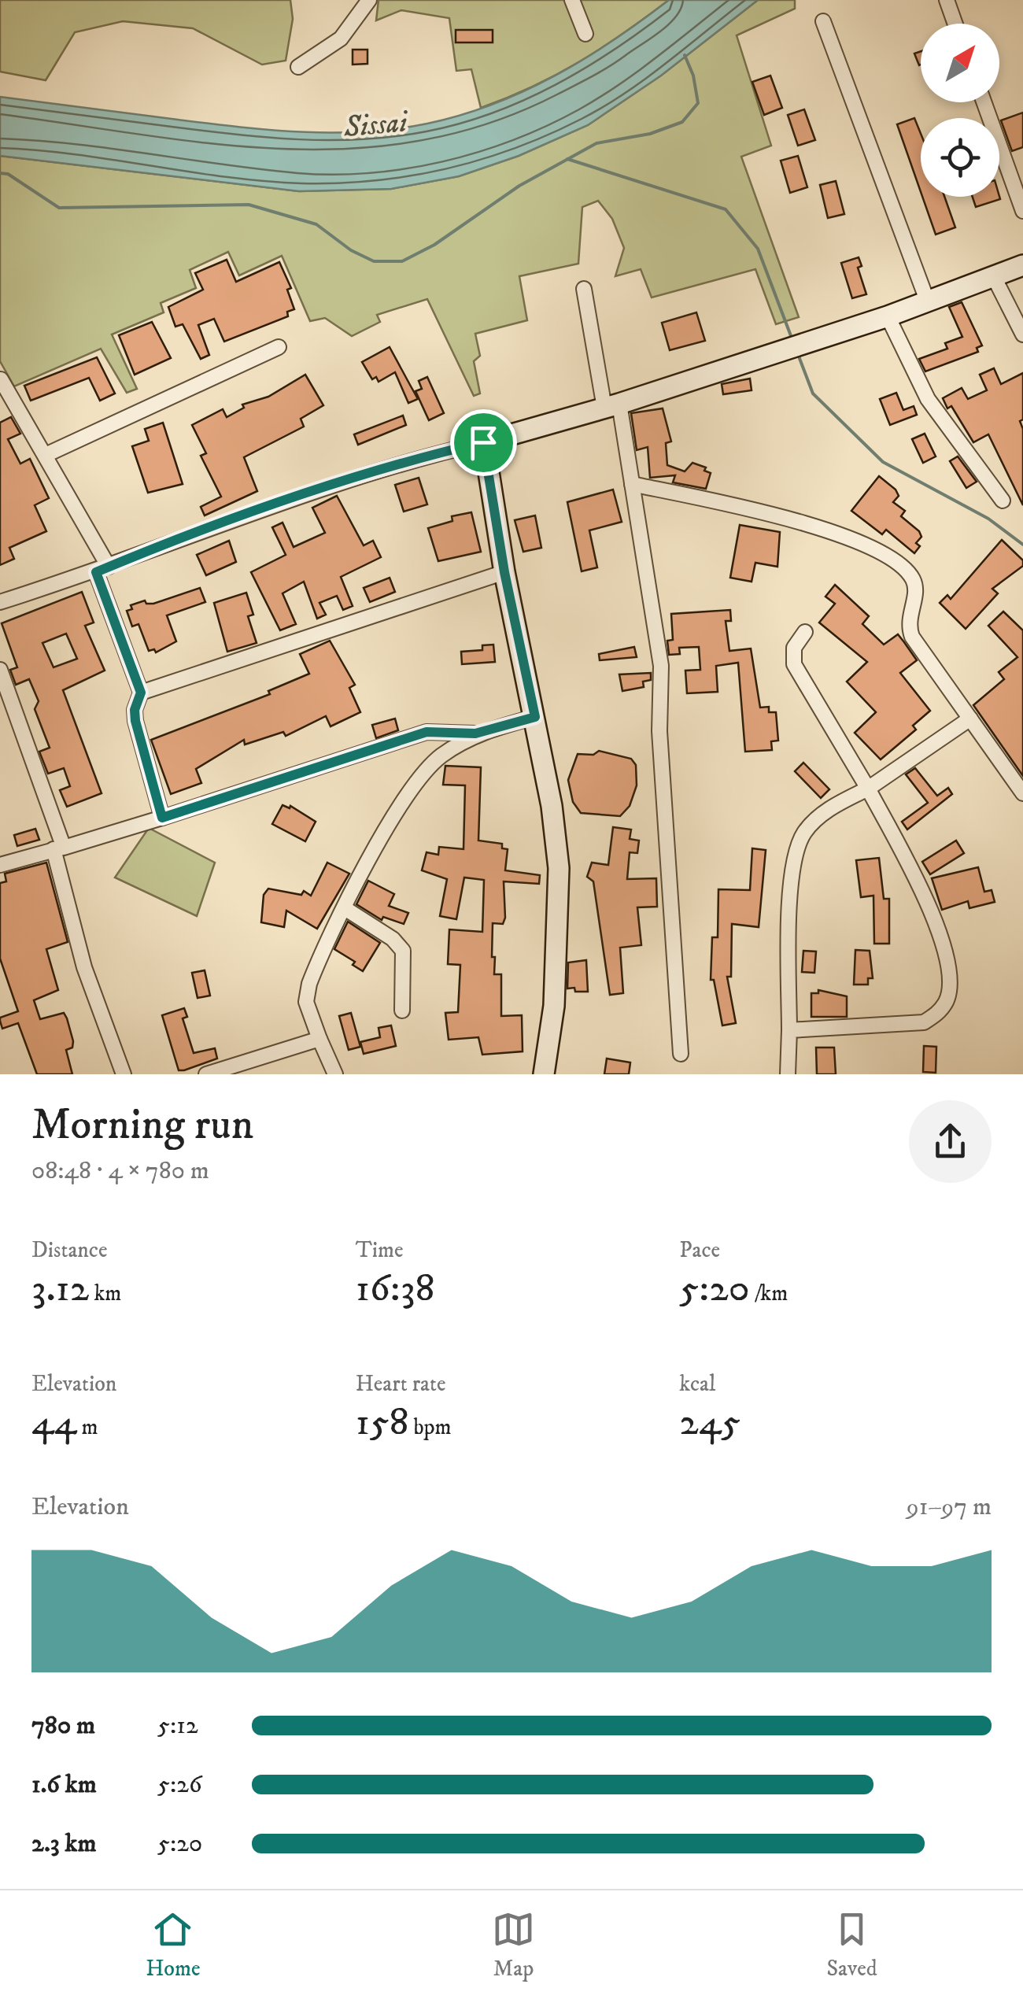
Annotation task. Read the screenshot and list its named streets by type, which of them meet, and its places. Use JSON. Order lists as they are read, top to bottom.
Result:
{
  "water": ["Sissai"],
  "north": "top right",
  "page": {
    "heading": ["Morning run", "08:48 · 4 × 780 m"],
    "stats": [
      ["Distance", "3.12 km"],
      ["Time", "16:38"],
      ["Pace", "5:20 /km"],
      ["Elevation", "44 m"],
      ["Heart rate", "158 bpm"],
      ["kcal", "245"]
    ],
    "chart": ["Elevation", "91–97 m"],
    "list": [
      {
        "name": "780 m",
        "note": "5:12"
      },
      {
        "name": "1.6 km",
        "note": "5:26"
      },
      {
        "name": "2.3 km",
        "note": "5:20"
      }
    ],
    "tabs": ["Home", "Map", "Saved"]
  }
}
